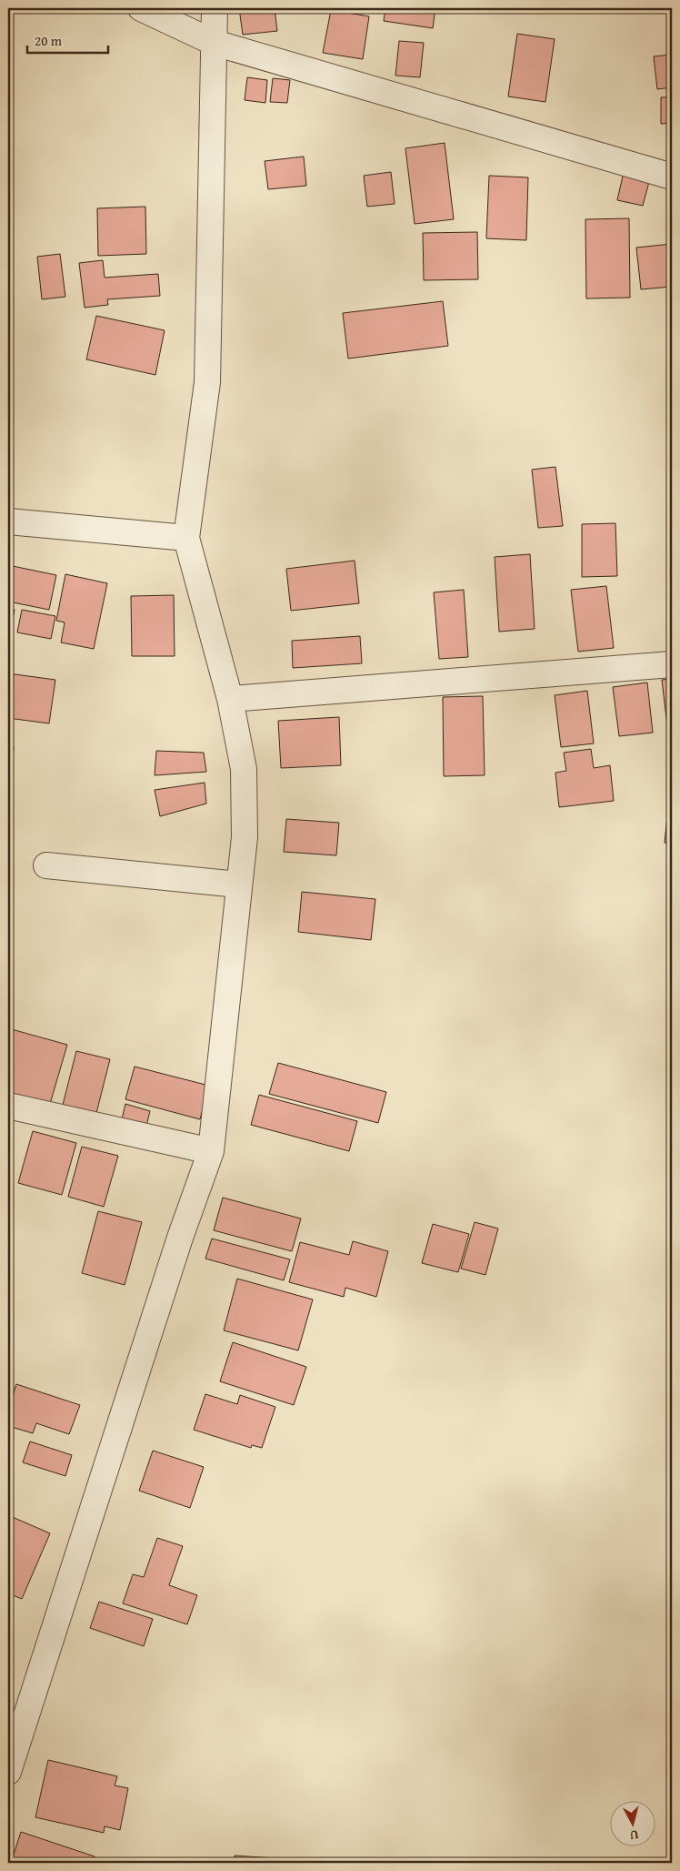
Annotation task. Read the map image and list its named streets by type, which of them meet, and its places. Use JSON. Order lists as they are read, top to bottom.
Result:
{
  "scale_bar": "20 m",
  "north": "bottom"
}
